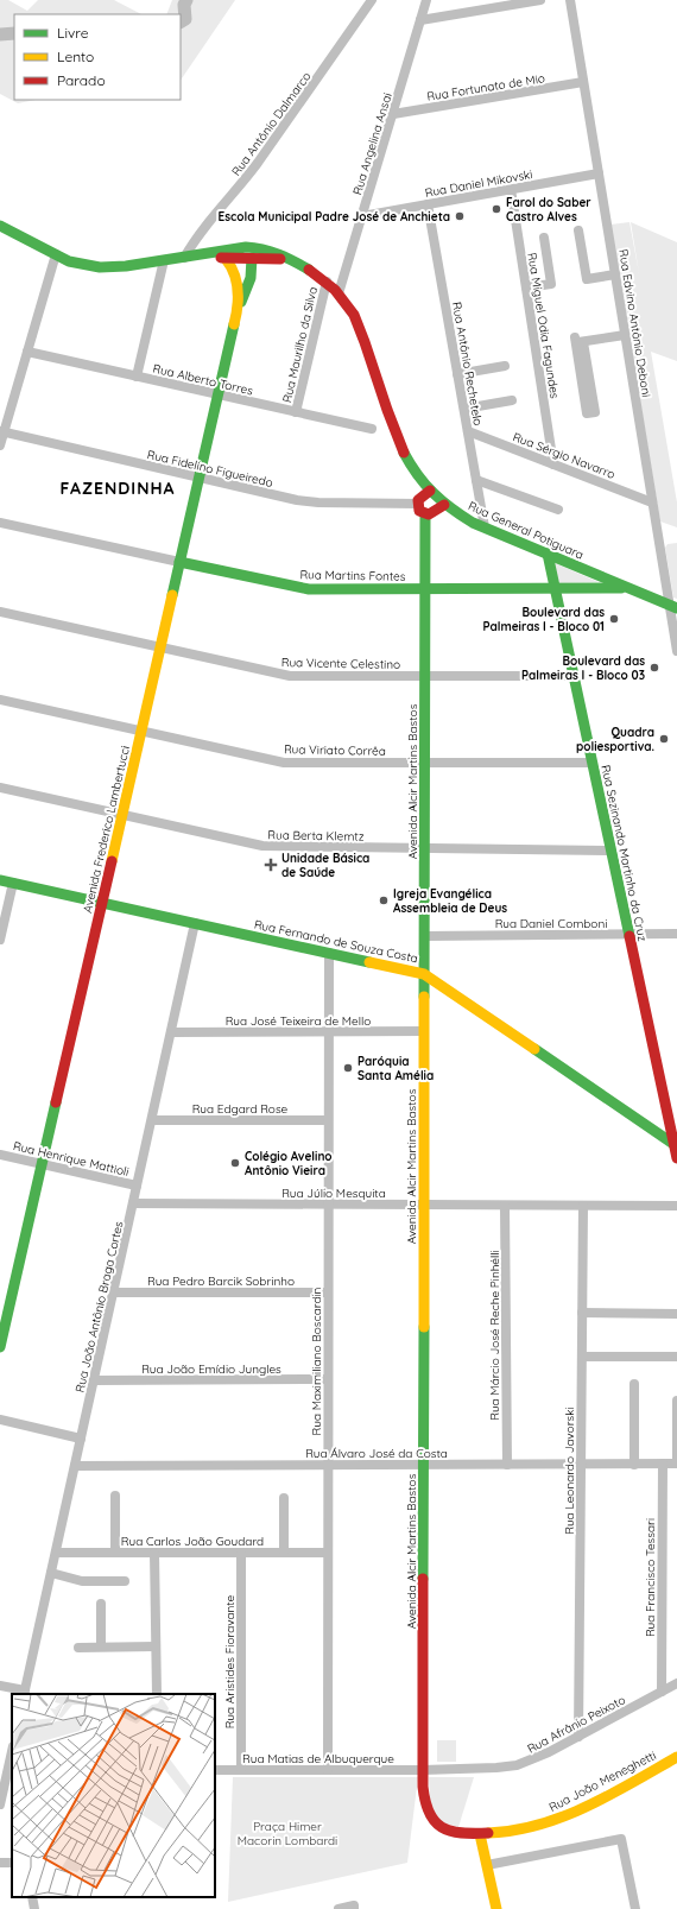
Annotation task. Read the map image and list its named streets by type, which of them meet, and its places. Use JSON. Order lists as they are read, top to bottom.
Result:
{
  "streets": {
    "street": [
      "Rua Fortunato de Mio",
      "Rua Antônio Dalmarco",
      "Rua Angelina Ansai",
      "Rua Daniel Mikovski",
      "Rua Edvino Antônio Deboni",
      "Rua Miguel Odia Fagundes",
      "Rua Maurilho da Silva",
      "Rua Antônio Rechetelo",
      "Rua Alberto Torres",
      "Rua Sérgio Navarro",
      "Rua Fidelino Figueiredo",
      "Rua General Potiguara",
      "Rua Martins Fontes",
      "Rua Vicente Celestino",
      "Rua Viriato Corrêa",
      "Avenida Alcir Martins Bastos",
      "Avenida Frederico Lambertucci",
      "Rua Berta Klemtz",
      "Rua Sezinando Martinho da Cruz",
      "Rua Daniel Comboni",
      "Rua Fernando de Souza Costa",
      "Rua José Teixeira de Mello",
      "Rua Edgard Rose",
      "Rua Henrique Mattioli",
      "Rua Júlio Mesquita",
      "Rua Pedro Barcik Sobrinho",
      "Rua João Antônio Braga Cortes",
      "Rua Márcio José Reche Pinhélli",
      "Rua Maximiliano Boscardin",
      "Rua João Emídio Jungles",
      "Rua Álvaro José da Costa",
      "Rua Leonardo Javorski",
      "Rua Carlos João Goudard",
      "Rua Francisco Tessari",
      "Rua Aristides Fioravante",
      "Rua Afrânio Peixoto",
      "Rua Matias de Albuquerque",
      "Rua João Meneghetti"
    ]
  },
  "crossings": [
    ["Rua Fortunato de Mio", "Rua Angelina Ansai"],
    ["Rua Fortunato de Mio", "Rua Edvino Antônio Deboni"],
    ["Rua Antônio Dalmarco", "Rua General Potiguara"],
    ["Rua Angelina Ansai", "Rua Daniel Mikovski"],
    ["Rua Angelina Ansai", "Rua General Potiguara"],
    ["Rua Daniel Mikovski", "Rua Edvino Antônio Deboni"],
    ["Rua Daniel Mikovski", "Rua Miguel Odia Fagundes"],
    ["Rua Daniel Mikovski", "Rua Antônio Rechetelo"],
    ["Rua Edvino Antônio Deboni", "Rua Sérgio Navarro"],
    ["Rua Edvino Antônio Deboni", "Rua General Potiguara"],
    ["Rua Miguel Odia Fagundes", "Rua Sérgio Navarro"],
    ["Rua Maurilho da Silva", "Rua Alberto Torres"],
    ["Rua Maurilho da Silva", "Rua General Potiguara"],
    ["Rua Antônio Rechetelo", "Rua Sérgio Navarro"],
    ["Rua Antônio Rechetelo", "Rua General Potiguara"],
    ["Rua Alberto Torres", "Avenida Frederico Lambertucci"],
    ["Rua Fidelino Figueiredo", "Avenida Frederico Lambertucci"],
    ["Rua General Potiguara", "Rua Martins Fontes"],
    ["Rua General Potiguara", "Avenida Frederico Lambertucci"],
    ["Rua General Potiguara", "Rua Sezinando Martinho da Cruz"],
    ["Rua Martins Fontes", "Avenida Alcir Martins Bastos"],
    ["Rua Martins Fontes", "Avenida Frederico Lambertucci"],
    ["Rua Martins Fontes", "Rua Sezinando Martinho da Cruz"],
    ["Rua Vicente Celestino", "Avenida Alcir Martins Bastos"],
    ["Rua Vicente Celestino", "Avenida Frederico Lambertucci"],
    ["Rua Vicente Celestino", "Rua Sezinando Martinho da Cruz"],
    ["Rua Viriato Corrêa", "Avenida Alcir Martins Bastos"],
    ["Rua Viriato Corrêa", "Avenida Frederico Lambertucci"],
    ["Rua Viriato Corrêa", "Rua Sezinando Martinho da Cruz"],
    ["Avenida Alcir Martins Bastos", "Rua Berta Klemtz"],
    ["Avenida Alcir Martins Bastos", "Rua Daniel Comboni"],
    ["Avenida Alcir Martins Bastos", "Rua Fernando de Souza Costa"],
    ["Avenida Alcir Martins Bastos", "Rua José Teixeira de Mello"],
    ["Avenida Alcir Martins Bastos", "Rua Júlio Mesquita"],
    ["Avenida Alcir Martins Bastos", "Rua Álvaro José da Costa"],
    ["Avenida Alcir Martins Bastos", "Rua Afrânio Peixoto"],
    ["Avenida Alcir Martins Bastos", "Rua Matias de Albuquerque"],
    ["Avenida Alcir Martins Bastos", "Rua João Meneghetti"],
    ["Avenida Frederico Lambertucci", "Rua Berta Klemtz"],
    ["Avenida Frederico Lambertucci", "Rua Fernando de Souza Costa"],
    ["Avenida Frederico Lambertucci", "Rua Henrique Mattioli"],
    ["Rua Berta Klemtz", "Rua Sezinando Martinho da Cruz"],
    ["Rua Sezinando Martinho da Cruz", "Rua Daniel Comboni"],
    ["Rua Sezinando Martinho da Cruz", "Rua Fernando de Souza Costa"],
    ["Rua Fernando de Souza Costa", "Rua João Antônio Braga Cortes"],
    ["Rua Fernando de Souza Costa", "Rua Maximiliano Boscardin"],
    ["Rua José Teixeira de Mello", "Rua João Antônio Braga Cortes"],
    ["Rua José Teixeira de Mello", "Rua Maximiliano Boscardin"],
    ["Rua Edgard Rose", "Rua João Antônio Braga Cortes"],
    ["Rua Edgard Rose", "Rua Maximiliano Boscardin"],
    ["Rua Henrique Mattioli", "Rua João Antônio Braga Cortes"],
    ["Rua Júlio Mesquita", "Rua João Antônio Braga Cortes"],
    ["Rua Júlio Mesquita", "Rua Márcio José Reche Pinhélli"],
    ["Rua Júlio Mesquita", "Rua Maximiliano Boscardin"],
    ["Rua Júlio Mesquita", "Rua Leonardo Javorski"],
    ["Rua Pedro Barcik Sobrinho", "Rua João Antônio Braga Cortes"],
    ["Rua Pedro Barcik Sobrinho", "Rua Maximiliano Boscardin"],
    ["Rua João Antônio Braga Cortes", "Rua João Emídio Jungles"],
    ["Rua João Antônio Braga Cortes", "Rua Álvaro José da Costa"],
    ["Rua João Antônio Braga Cortes", "Rua Carlos João Goudard"],
    ["Rua Márcio José Reche Pinhélli", "Rua Álvaro José da Costa"],
    ["Rua Maximiliano Boscardin", "Rua João Emídio Jungles"],
    ["Rua Maximiliano Boscardin", "Rua Álvaro José da Costa"],
    ["Rua Maximiliano Boscardin", "Rua Carlos João Goudard"],
    ["Rua Maximiliano Boscardin", "Rua Matias de Albuquerque"],
    ["Rua Álvaro José da Costa", "Rua Leonardo Javorski"],
    ["Rua Álvaro José da Costa", "Rua Francisco Tessari"],
    ["Rua Leonardo Javorski", "Rua Afrânio Peixoto"],
    ["Rua Carlos João Goudard", "Rua Aristides Fioravante"],
    ["Rua Francisco Tessari", "Rua Afrânio Peixoto"],
    ["Rua Aristides Fioravante", "Rua Matias de Albuquerque"],
    ["Rua Afrânio Peixoto", "Rua Matias de Albuquerque"]
  ],
  "districts": ["FAZENDINHA"],
  "parks": ["Praça Himer Macorin Lombardi"],
  "places": {
    "other": [
      "Farol do Saber Castro Alves",
      "Escola Municipal Padre José de Anchieta",
      "Boulevard das Palmeiras I - Bloco 01",
      "Boulevard das Palmeiras I - Bloco 03",
      "Quadra poliesportiva.",
      "Igreja Evangélica Assembleia de Deus",
      "Paróquia Santa Amélia",
      "Colégio Avelino Antônio Vieira"
    ],
    "health": ["Unidade Básica de Saúde"]
  },
  "legend": ["Livre", "Lento", "Parado"]
}
